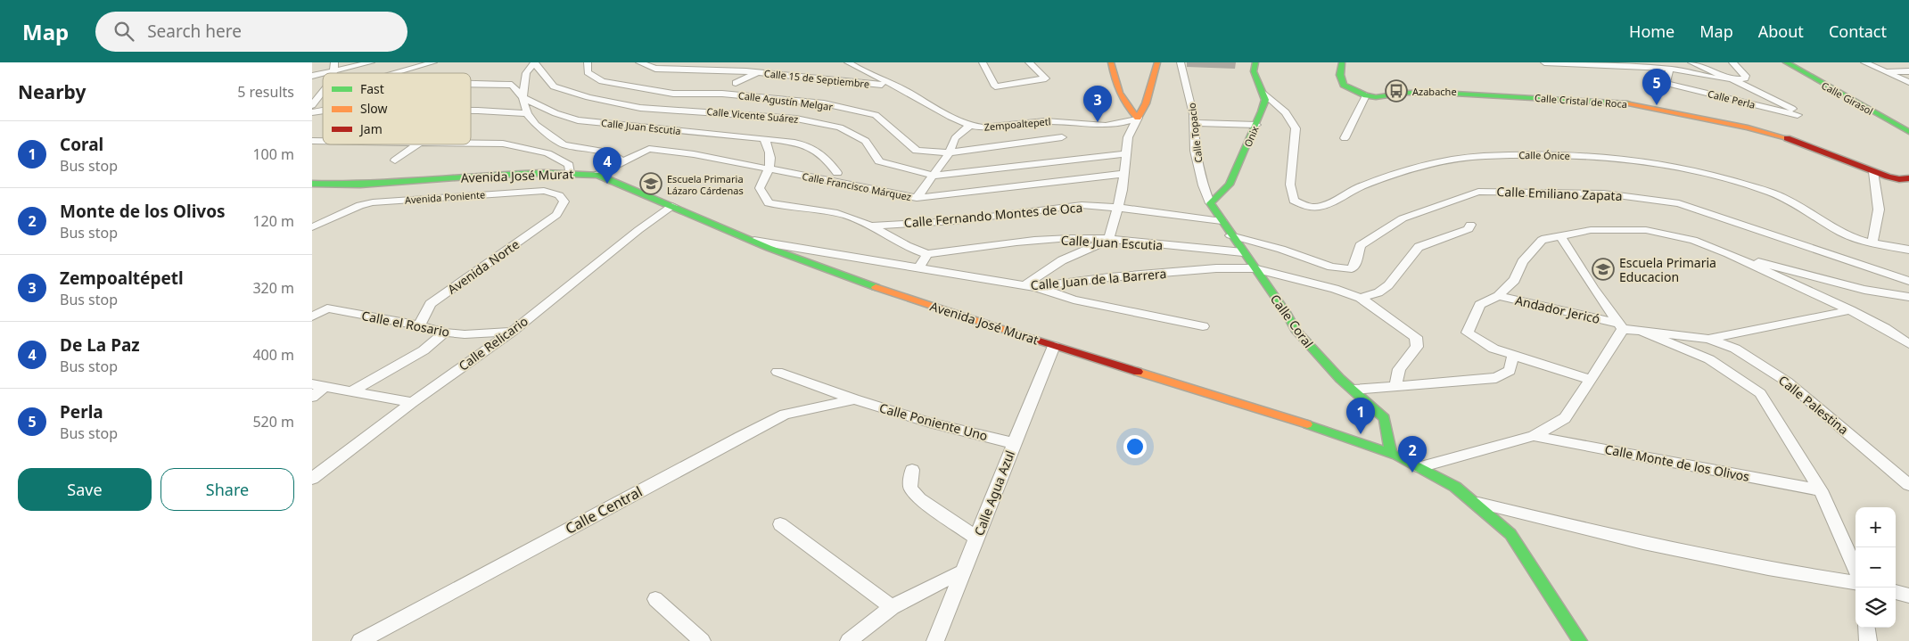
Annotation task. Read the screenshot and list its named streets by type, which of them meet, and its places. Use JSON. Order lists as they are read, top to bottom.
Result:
{
  "streets": {
    "street": [
      "Calle 15 de Septiembre",
      "Calle Girasol",
      "Calle Perla",
      "Calle Agustín Melgar",
      "Calle Cristal de Roca",
      "Calle Vicente Suárez",
      "Zempoaltepetl",
      "Calle Juan Escutia",
      "Calle Topacio",
      "Onix",
      "Calle Ónice",
      "Avenida José Murat",
      "Calle Francisco Márquez",
      "Calle Emiliano Zapata",
      "Avenida Poniente",
      "Calle Fernando Montes de Oca",
      "Avenida Norte",
      "Calle Juan de la Barrera",
      "Andador Jericó",
      "Calle Coral",
      "Calle el Rosario",
      "Calle Relicario",
      "Calle Palestina",
      "Calle Poniente Uno",
      "Calle Monte de los Olivos",
      "Calle Agua Azul",
      "Calle Central"
    ]
  },
  "crossings": [
    ["Calle 15 de Septiembre", "Zempoaltepetl"],
    ["Calle Juan Escutia", "Calle Francisco Márquez"],
    ["Calle Juan Escutia", "Calle Fernando Montes de Oca"],
    ["Calle Juan Escutia", "Calle Coral"],
    ["Calle Topacio", "Onix"],
    ["Calle Topacio", "Calle Coral"],
    ["Onix", "Calle Ónice"],
    ["Onix", "Calle Coral"],
    ["Avenida José Murat", "Calle Francisco Márquez"],
    ["Avenida José Murat", "Calle Juan de la Barrera"],
    ["Avenida José Murat", "Calle Coral"],
    ["Avenida José Murat", "Calle Relicario"],
    ["Avenida José Murat", "Calle Monte de los Olivos"],
    ["Avenida José Murat", "Calle Agua Azul"],
    ["Calle Emiliano Zapata", "Calle Coral"],
    ["Avenida Poniente", "Avenida Norte"],
    ["Calle Fernando Montes de Oca", "Calle Coral"],
    ["Avenida Norte", "Calle el Rosario"],
    ["Calle Juan de la Barrera", "Calle Coral"],
    ["Andador Jericó", "Calle Monte de los Olivos"],
    ["Calle el Rosario", "Calle Relicario"],
    ["Calle Poniente Uno", "Calle Agua Azul"],
    ["Calle Poniente Uno", "Calle Central"]
  ],
  "places": {
    "bus stop": ["Azabache"],
    "school or university": ["Escuela Primaria Lázaro Cárdenas", "Escuela Primaria Educacion"]
  },
  "legend": ["Fast", "Slow", "Jam"],
  "page": {
    "header": "Map",
    "search": "Search here",
    "nav": [
      "Home",
      "Map",
      "About",
      "Contact"
    ],
    "heading": ["Nearby", "5 results"],
    "pins": [
      "5",
      "3",
      "4",
      "1",
      "2"
    ],
    "list": [
      {
        "mark": "1",
        "name": "Coral",
        "note": "Bus stop",
        "value": "100 m"
      },
      {
        "mark": "2",
        "name": "Monte de los Olivos",
        "note": "Bus stop",
        "value": "120 m"
      },
      {
        "mark": "3",
        "name": "Zempoaltépetl",
        "note": "Bus stop",
        "value": "320 m"
      },
      {
        "mark": "4",
        "name": "De La Paz",
        "note": "Bus stop",
        "value": "400 m"
      },
      {
        "mark": "5",
        "name": "Perla",
        "note": "Bus stop",
        "value": "520 m"
      }
    ],
    "buttons": ["Save", "Share"],
    "map_buttons": ["+", "−"]
  }
}
